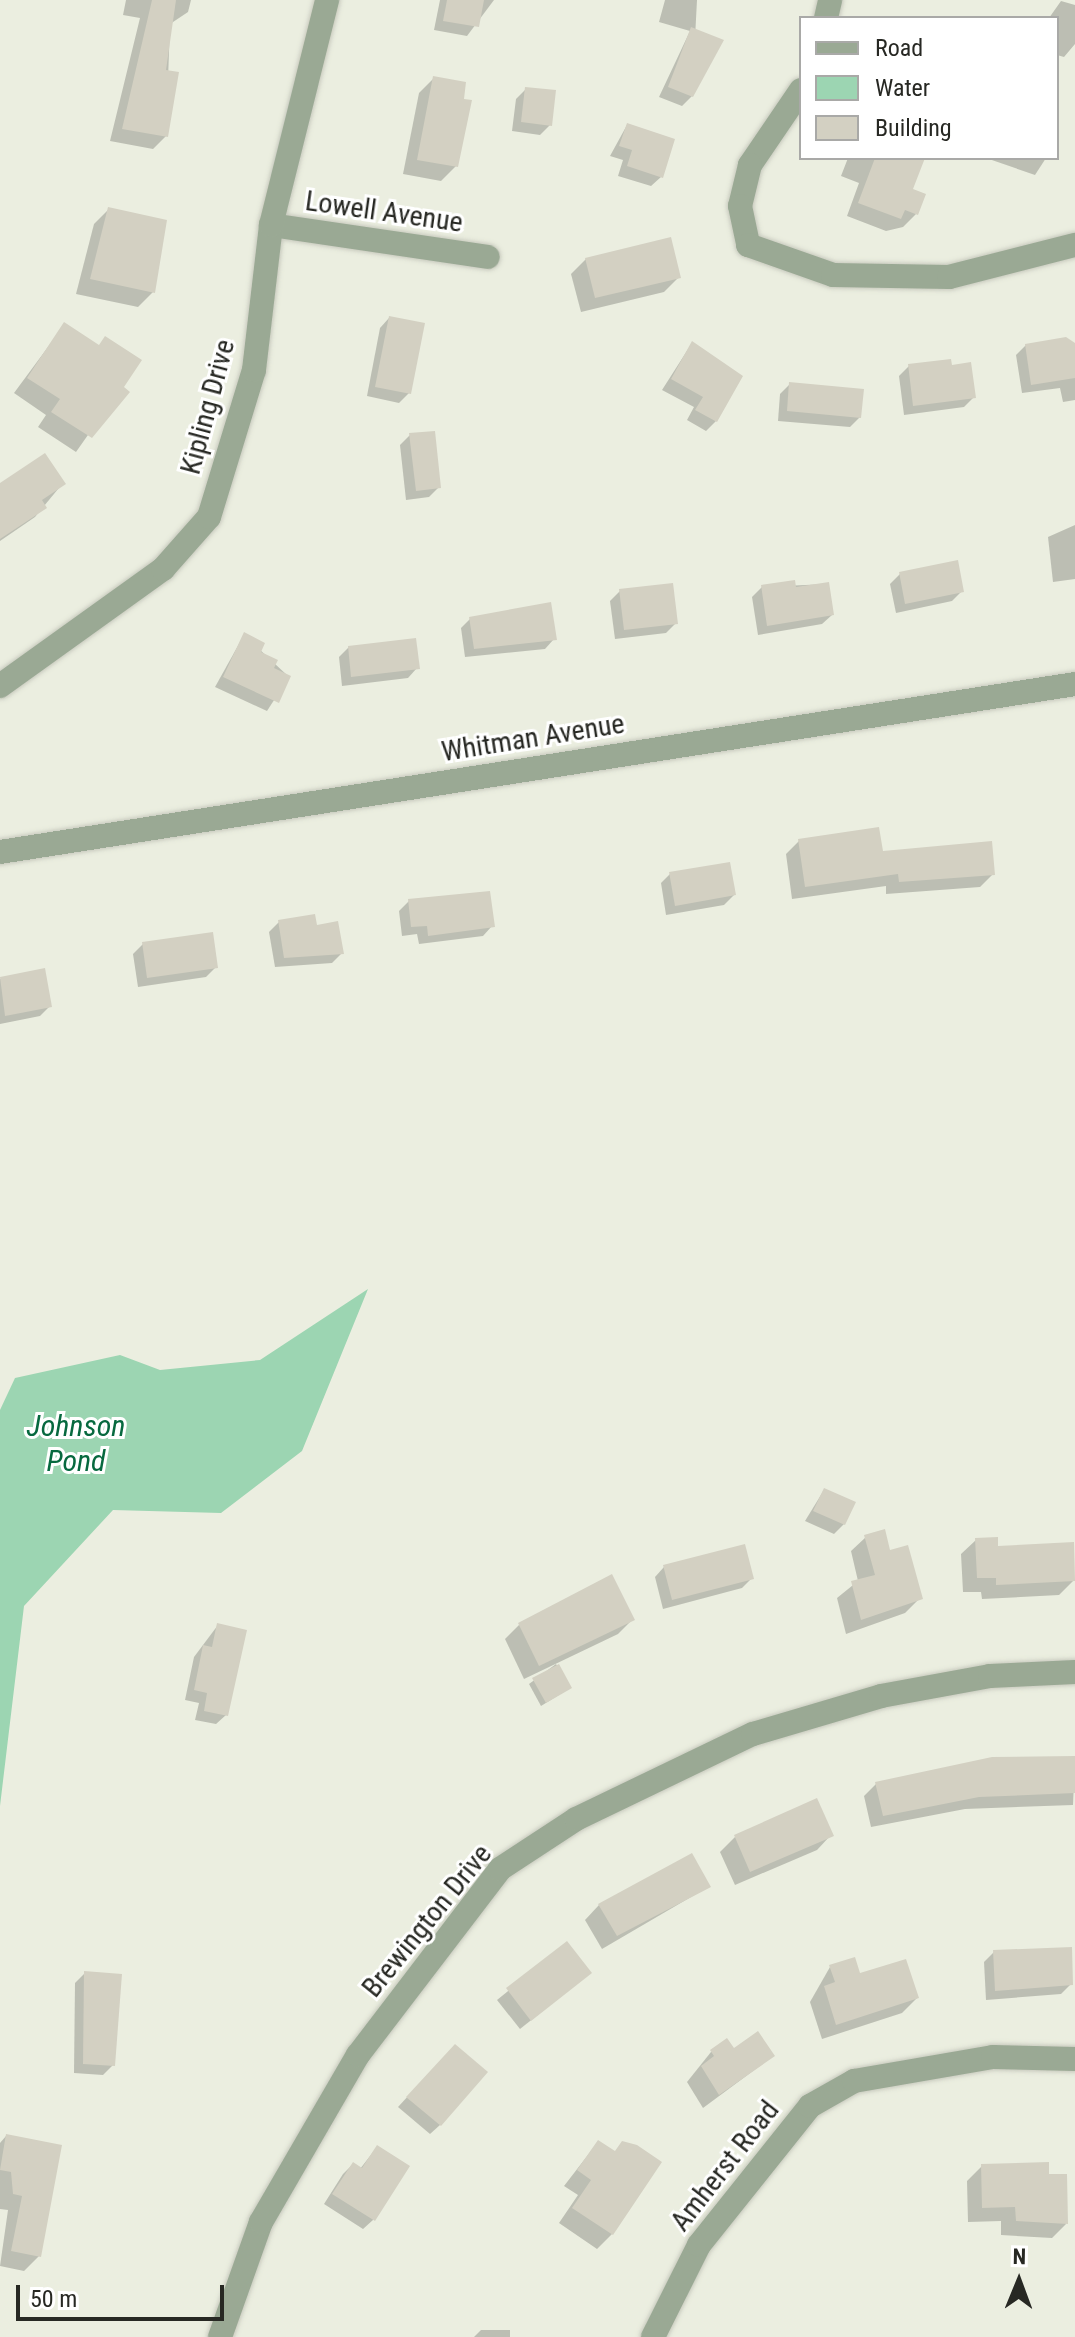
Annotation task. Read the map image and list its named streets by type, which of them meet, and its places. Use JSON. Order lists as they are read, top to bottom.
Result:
{
  "streets": {
    "street": [
      "Lowell Avenue",
      "Kipling Drive",
      "Whitman Avenue",
      "Brewington Drive",
      "Amherst Road"
    ]
  },
  "crossings": [
    ["Lowell Avenue", "Kipling Drive"]
  ],
  "water": ["Johnson Pond"],
  "legend": ["Road", "Water", "Building"],
  "scale_bar": "50 m",
  "north": "top"
}
